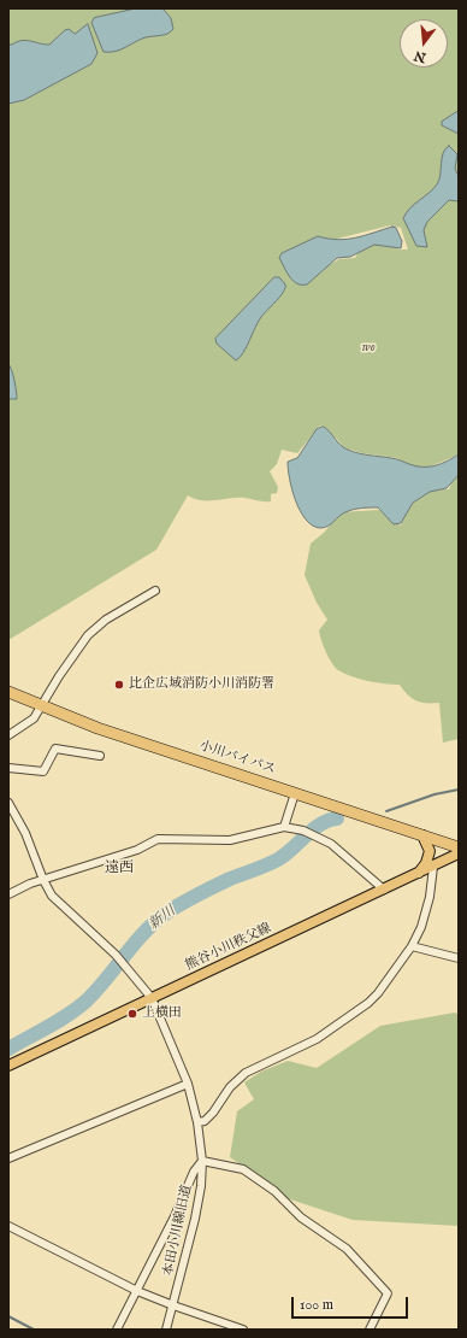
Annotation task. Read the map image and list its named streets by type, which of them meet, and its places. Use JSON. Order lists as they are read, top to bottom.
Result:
{
  "streets": {
    "highway": ["小川バイパス"],
    "main road": ["熊谷小川秩父線"],
    "street": ["本田小川線旧道"]
  },
  "crossings": [
    ["熊谷小川秩父線", "本田小川線旧道"]
  ],
  "districts": ["遠西"],
  "water": ["新川"],
  "parks": ["wo"],
  "places": ["比企広域消防小川消防署", "上横田"],
  "scale_bar": "100 m",
  "north": "bottom"
}
